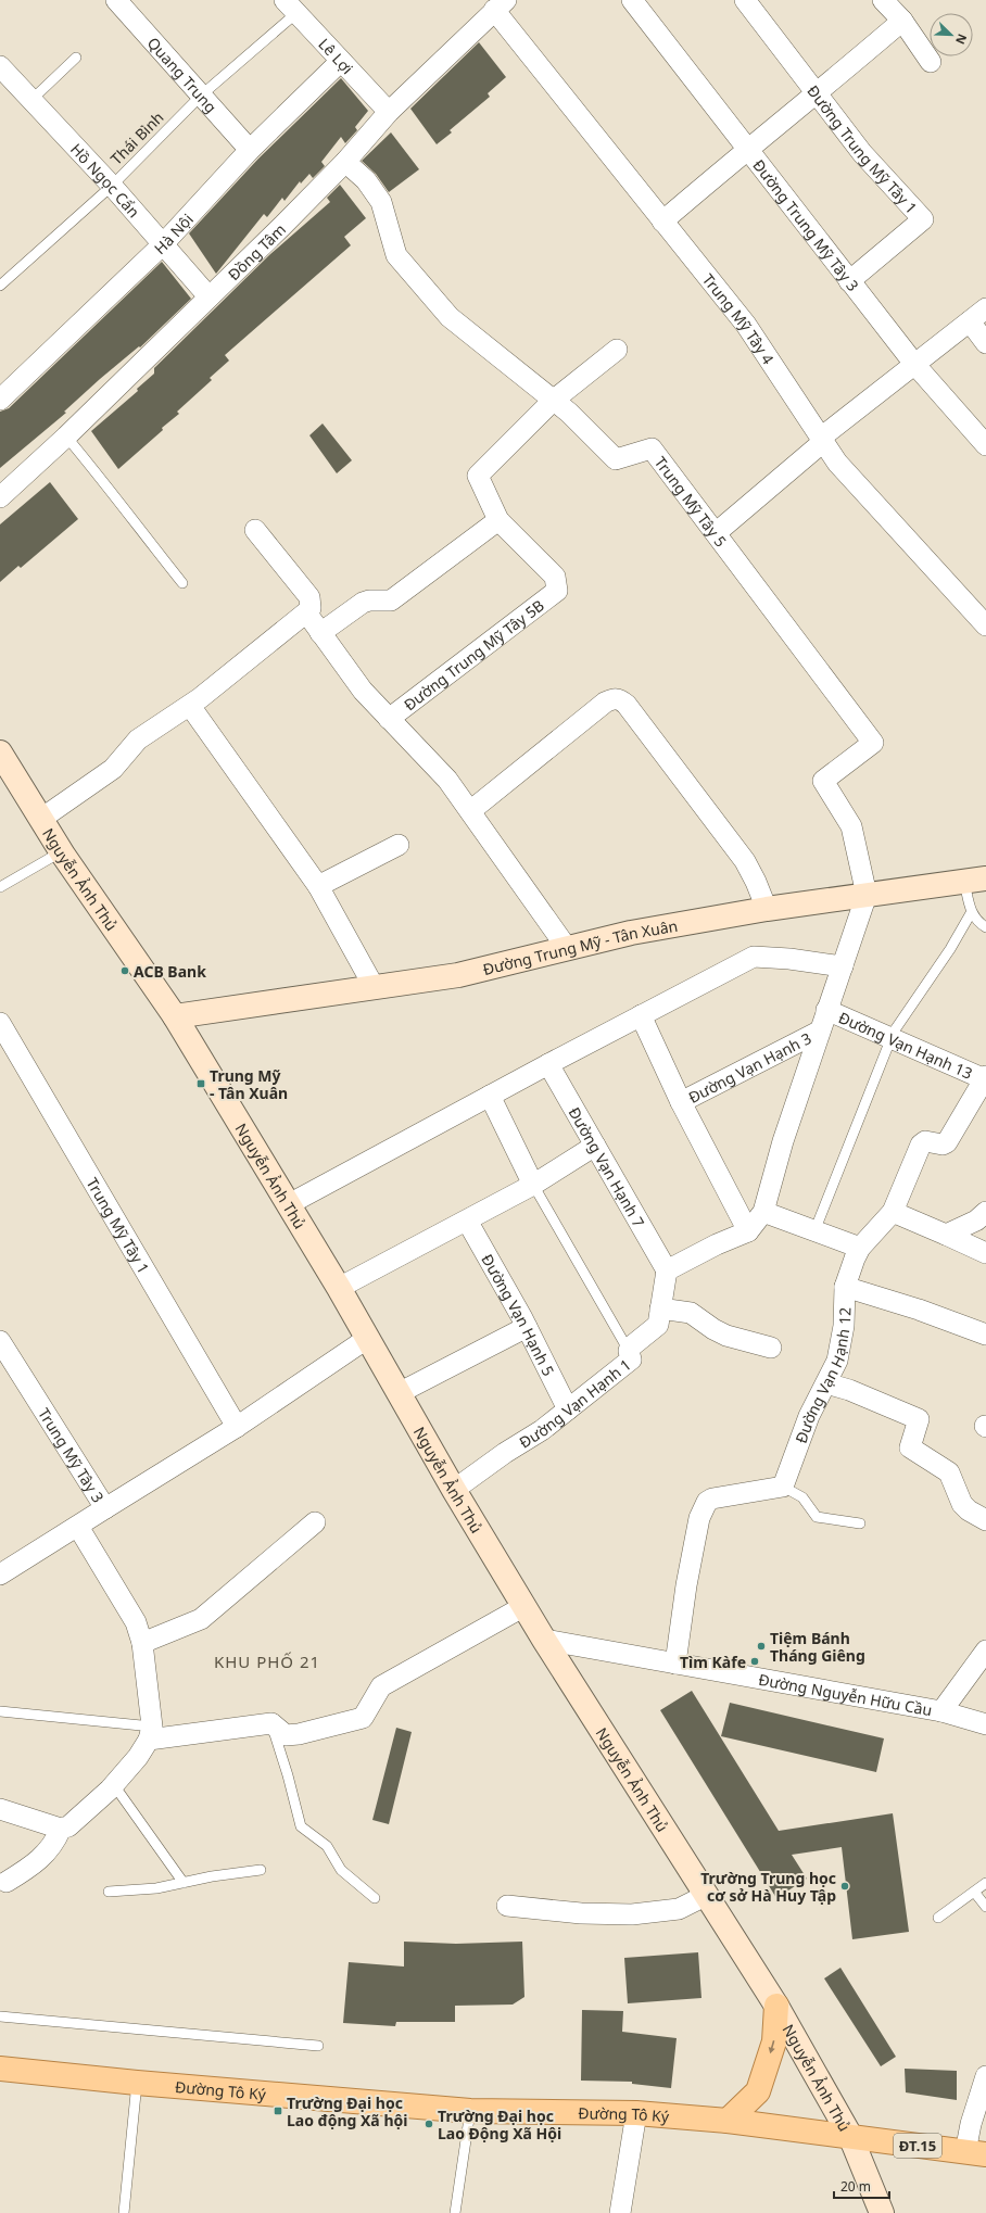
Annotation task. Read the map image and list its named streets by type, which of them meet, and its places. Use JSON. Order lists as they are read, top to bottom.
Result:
{
  "streets": {
    "main road": [
      "Nguyễn Ảnh Thủ",
      "Đường Trung Mỹ - Tân Xuân",
      "Đường Tô Ký",
      "ĐT.15"
    ],
    "street": [
      "Lê Lợi",
      "Quang Trung",
      "Đường Trung Mỹ Tây 1",
      "Hồ Ngọc Cẩn",
      "Đường Trung Mỹ Tây 3",
      "Hà Nội",
      "Đồng Tâm",
      "Trung Mỹ Tây 4",
      "Trung Mỹ Tây 5",
      "Đường Trung Mỹ Tây 5B",
      "Đường Vạn Hạnh 13",
      "Đường Vạn Hạnh 3",
      "Đường Vạn Hạnh 7",
      "Trung Mỹ Tây 1",
      "Đường Vạn Hạnh 5",
      "Đường Vạn Hạnh 12",
      "Đường Vạn Hạnh 1",
      "Trung Mỹ Tây 3",
      "Đường Nguyễn Hữu Cầu"
    ],
    "lane": ["Thái Bình"]
  },
  "crossings": [
    ["Lê Lợi", "Thái Bình"],
    ["Lê Lợi", "Hà Nội"],
    ["Lê Lợi", "Đồng Tâm"],
    ["Quang Trung", "Thái Bình"],
    ["Quang Trung", "Hà Nội"],
    ["Thái Bình", "Hồ Ngọc Cẩn"],
    ["Đường Trung Mỹ Tây 1", "Đường Trung Mỹ Tây 3"],
    ["Hồ Ngọc Cẩn", "Hà Nội"],
    ["Hồ Ngọc Cẩn", "Đồng Tâm"],
    ["Đồng Tâm", "Trung Mỹ Tây 4"],
    ["Đồng Tâm", "Trung Mỹ Tây 5"],
    ["Trung Mỹ Tây 5", "Đường Trung Mỹ - Tân Xuân"],
    ["Nguyễn Ảnh Thủ", "Đường Trung Mỹ - Tân Xuân"],
    ["Nguyễn Ảnh Thủ", "Đường Vạn Hạnh 1"],
    ["Nguyễn Ảnh Thủ", "Đường Nguyễn Hữu Cầu"],
    ["Nguyễn Ảnh Thủ", "Đường Tô Ký"],
    ["Đường Vạn Hạnh 13", "Đường Vạn Hạnh 12"],
    ["Đường Vạn Hạnh 7", "Đường Vạn Hạnh 1"],
    ["Đường Vạn Hạnh 5", "Đường Vạn Hạnh 1"]
  ],
  "districts": ["KHU PHỐ 21"],
  "places": {
    "other": [
      "ACB Bank",
      "Tiệm Bánh Tháng Giêng",
      "Tìm Kàfe",
      "Trường Trung học cơ sở Hà Huy Tập",
      "Trường Đại học Lao Động Xã Hội"
    ],
    "transit": ["Trung Mỹ - Tân Xuân", "Trường Đại học Lao động Xã hội"]
  },
  "scale_bar": "20 m",
  "north": "bottom right"
}
